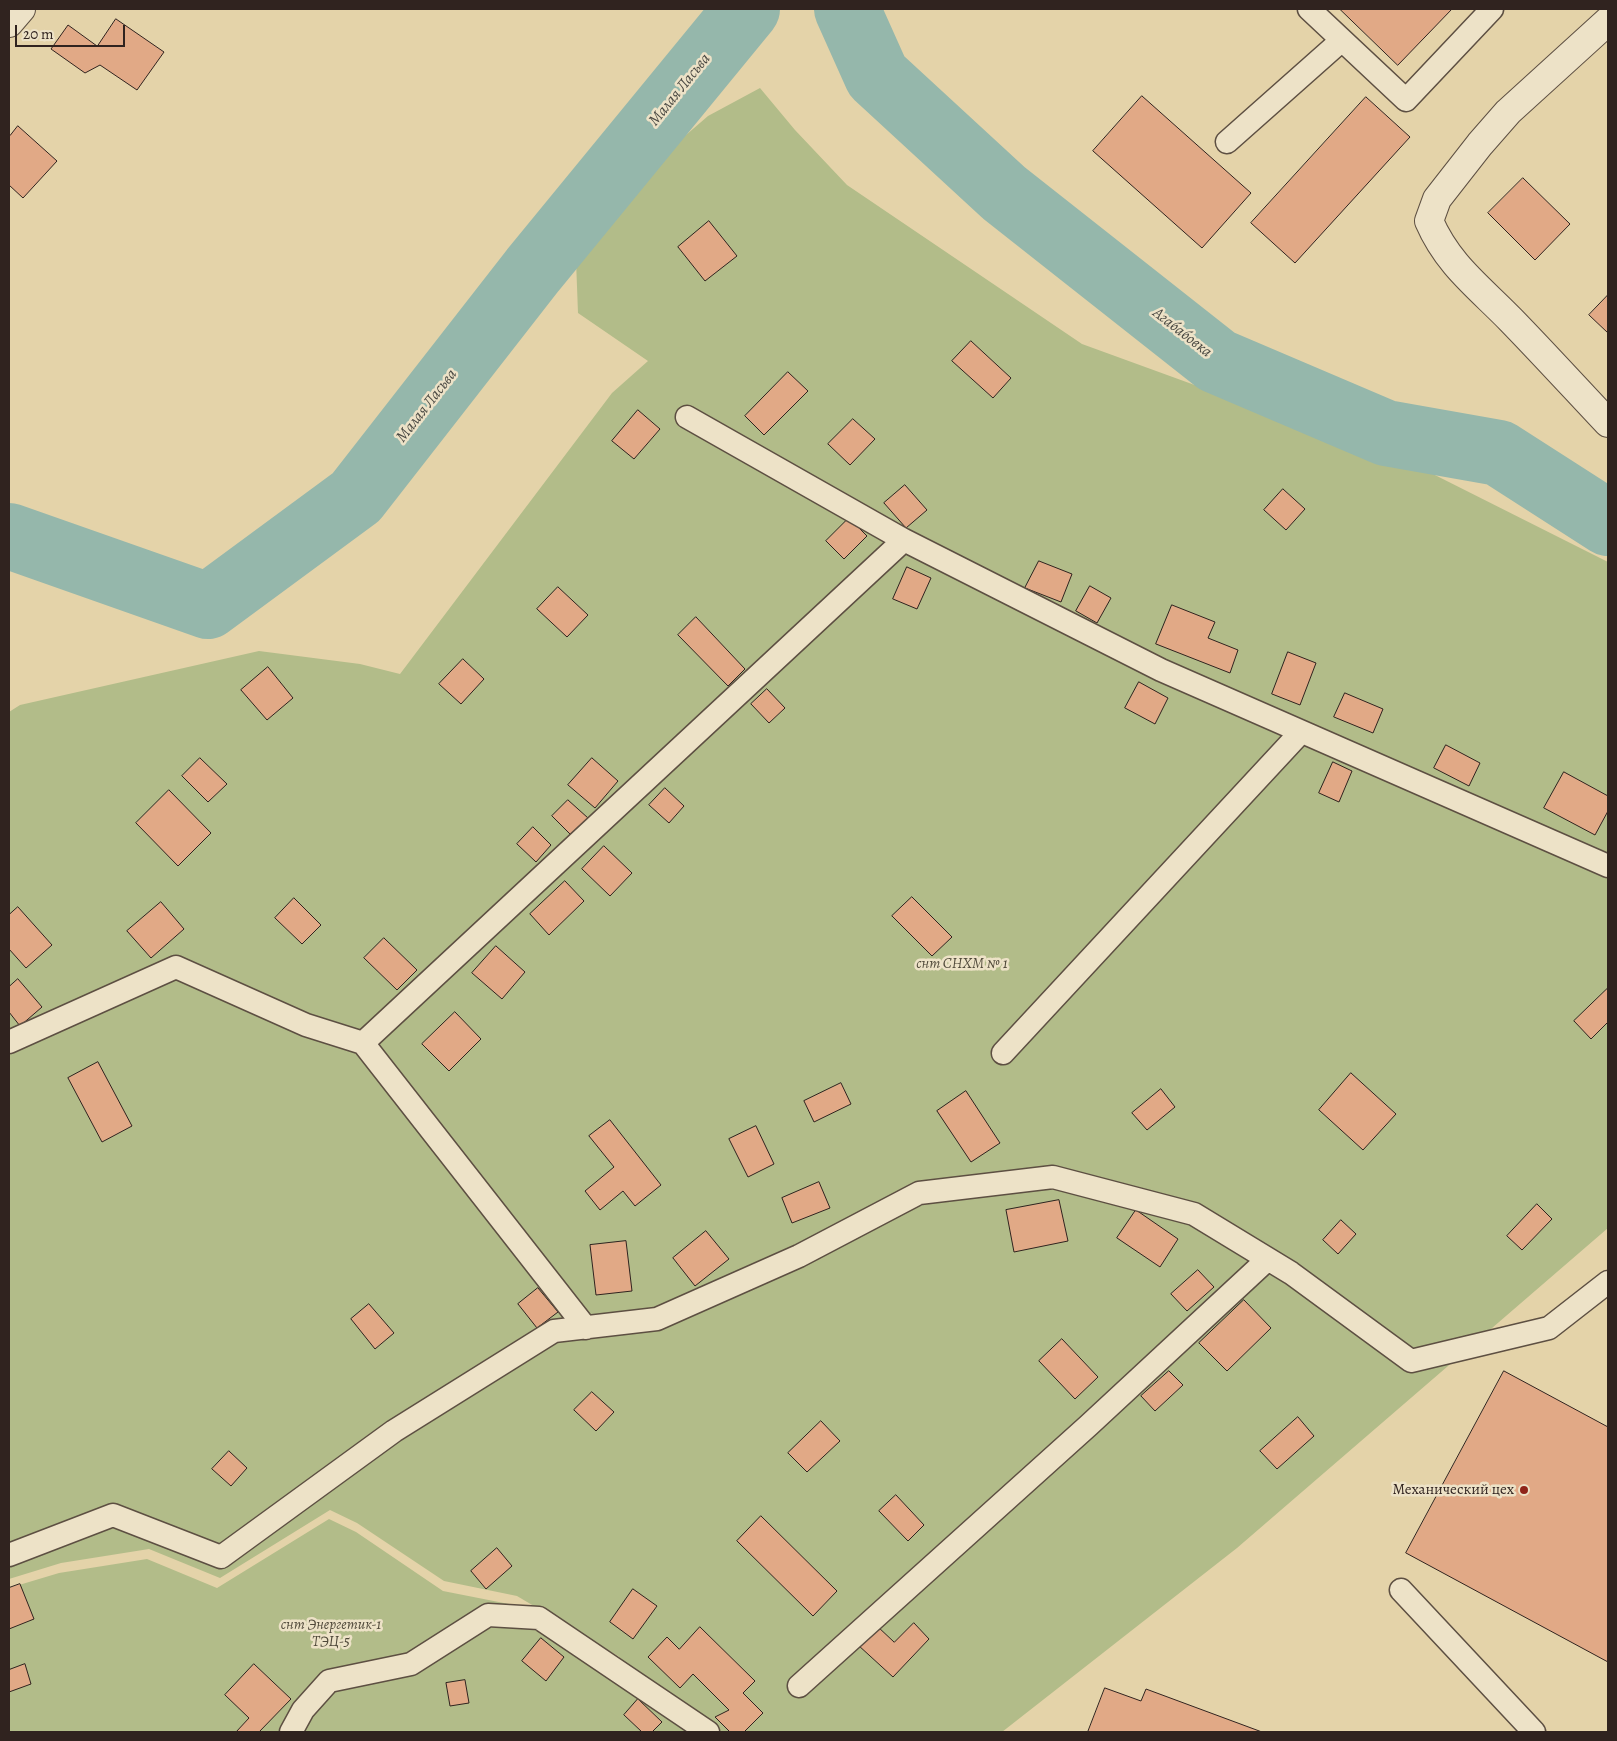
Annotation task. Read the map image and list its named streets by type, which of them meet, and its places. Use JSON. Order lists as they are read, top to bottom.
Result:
{
  "water": ["Малая Ласьва", "Агабабовка"],
  "parks": ["снт СНХМ № 1", "снт Энергетик-1 ТЭЦ-5"],
  "places": ["Механический цех"],
  "scale_bar": "20 m"
}
